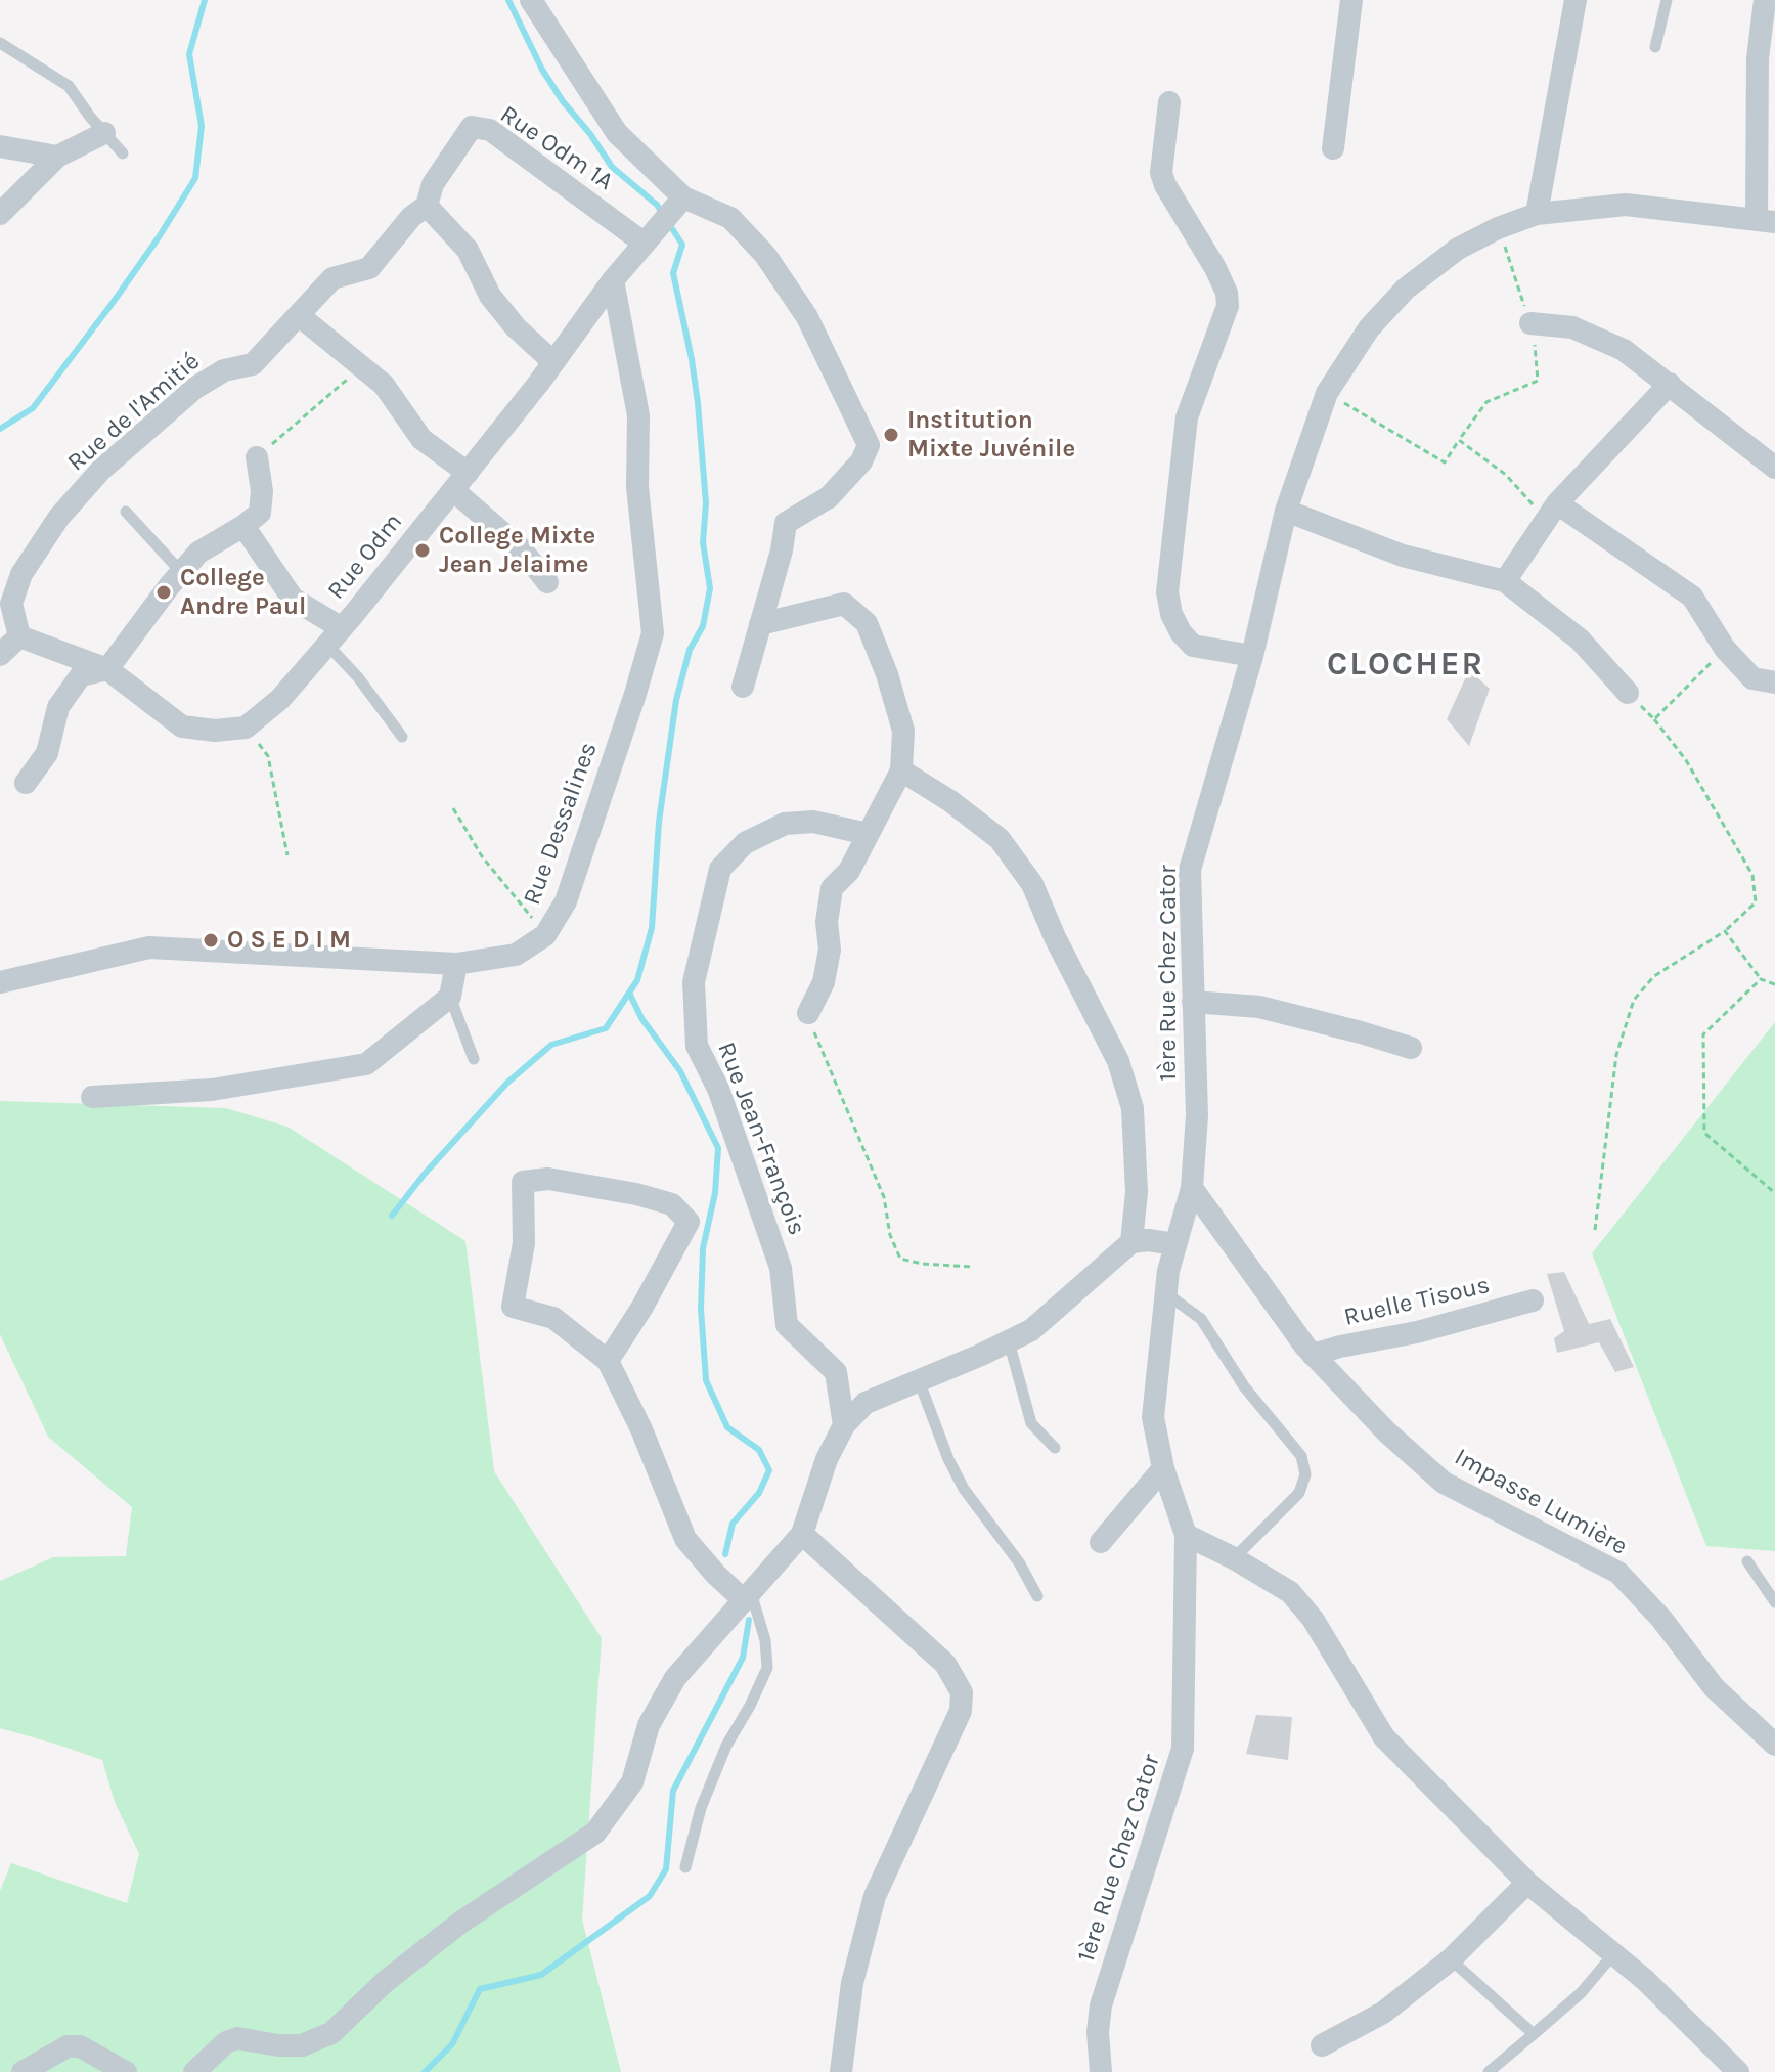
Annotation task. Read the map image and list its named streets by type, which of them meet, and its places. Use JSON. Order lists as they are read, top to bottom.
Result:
{
  "streets": {
    "street": [
      "Rue Odm 1A",
      "Rue de l'Amitié",
      "Rue Odm",
      "Rue Dessalines",
      "1ère Rue Chez Cator",
      "Rue Jean-François",
      "Ruelle Tisous",
      "Impasse Lumière"
    ]
  },
  "crossings": [
    ["Rue Odm 1A", "Rue de l'Amitié"],
    ["Rue Odm 1A", "Rue Odm"],
    ["Rue Odm", "Rue Dessalines"],
    ["1ère Rue Chez Cator", "Impasse Lumière"],
    ["Ruelle Tisous", "Impasse Lumière"]
  ],
  "districts": ["CLOCHER"],
  "places": [
    "Institution Mixte Juvénile",
    "College Mixte Jean Jelaime",
    "College Andre Paul",
    "O S E D I M"
  ]
}
